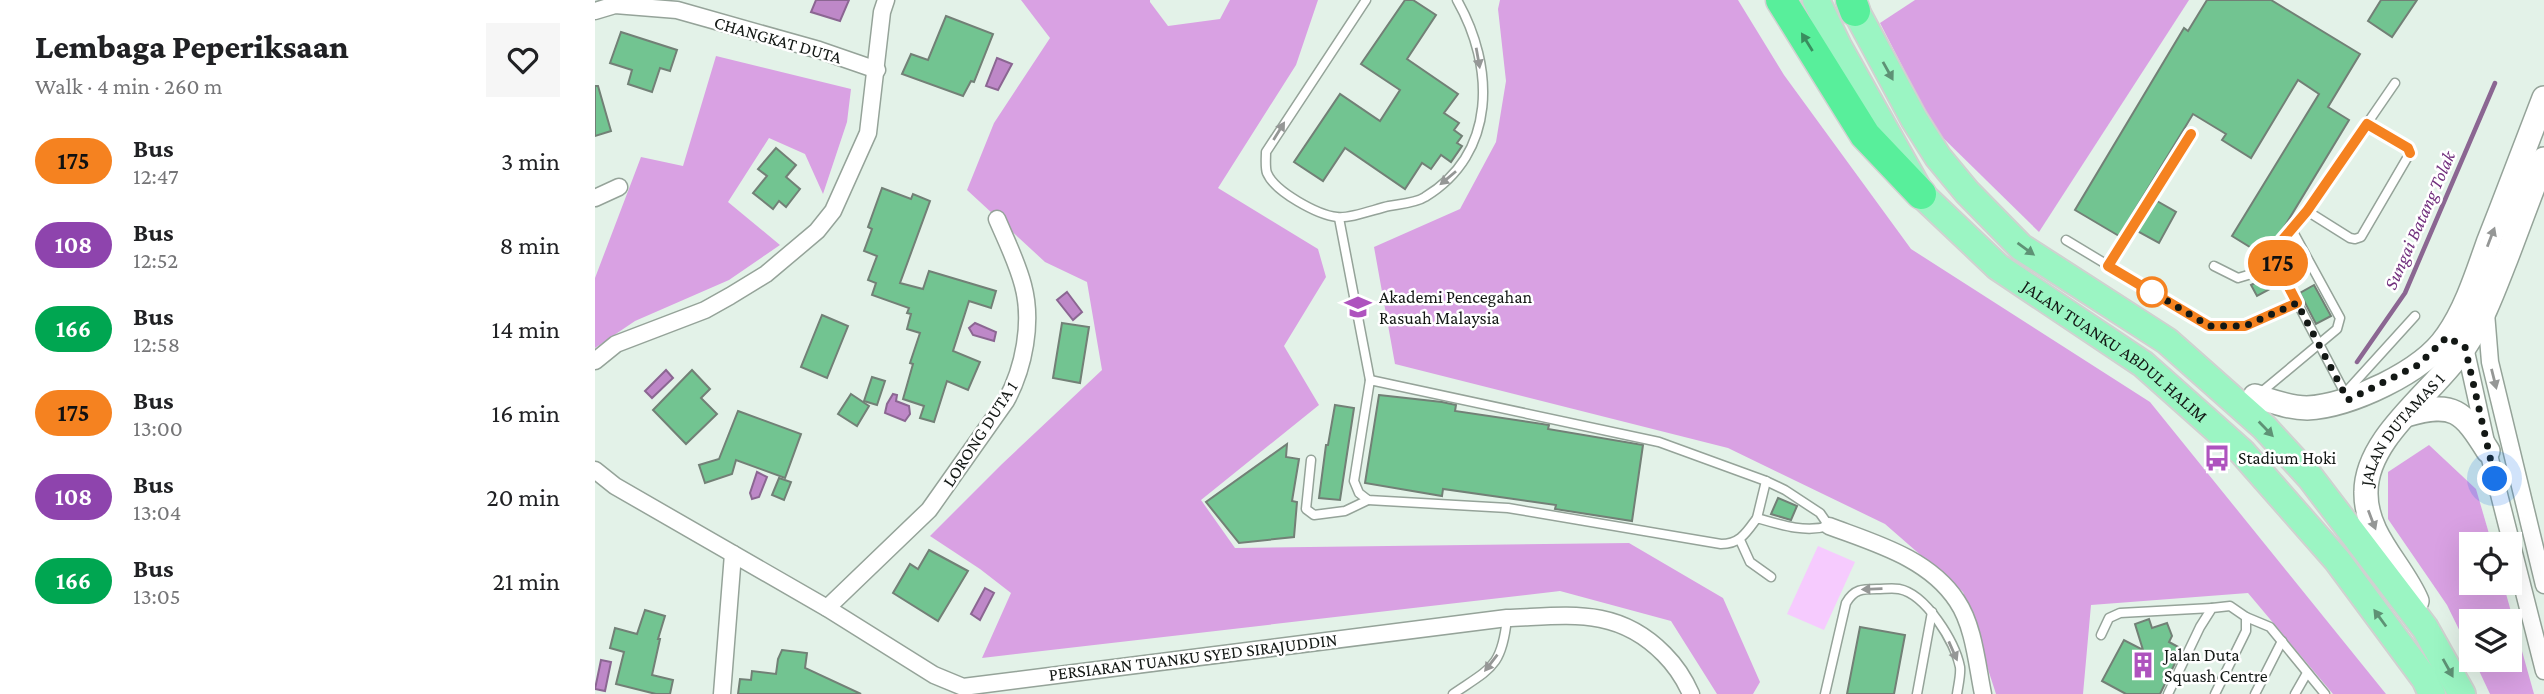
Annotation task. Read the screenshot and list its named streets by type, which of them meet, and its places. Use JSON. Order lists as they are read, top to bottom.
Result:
{
  "streets": {
    "main road": ["JALAN TUANKU ABDUL HALIM"],
    "street": [
      "CHANGKAT DUTA",
      "JALAN DUTAMAS 1",
      "LORONG DUTA 1",
      "PERSIARAN TUANKU SYED SIRAJUDDIN"
    ]
  },
  "crossings": [
    ["JALAN TUANKU ABDUL HALIM", "JALAN DUTAMAS 1"],
    ["LORONG DUTA 1", "PERSIARAN TUANKU SYED SIRAJUDDIN"]
  ],
  "water": ["Sungai Batang Tolak"],
  "places": {
    "school or university": ["Akademi Pencegahan Rasuah Malaysia"],
    "bus stop": ["Stadium Hoki"],
    "building": ["Jalan Duta Squash Centre"]
  },
  "lines": ["bus line 175"],
  "page": {
    "heading": ["Lembaga Peperiksaan", "Walk · 4 min · 260 m"],
    "on_map": "175",
    "list": [
      {
        "mark": "175",
        "name": "Bus",
        "note": "12:47",
        "value": "3 min"
      },
      {
        "mark": "108",
        "name": "Bus",
        "note": "12:52",
        "value": "8 min"
      },
      {
        "mark": "166",
        "name": "Bus",
        "note": "12:58",
        "value": "14 min"
      },
      {
        "mark": "175",
        "name": "Bus",
        "note": "13:00",
        "value": "16 min"
      },
      {
        "mark": "108",
        "name": "Bus",
        "note": "13:04",
        "value": "20 min"
      },
      {
        "mark": "166",
        "name": "Bus",
        "note": "13:05",
        "value": "21 min"
      }
    ]
  }
}
